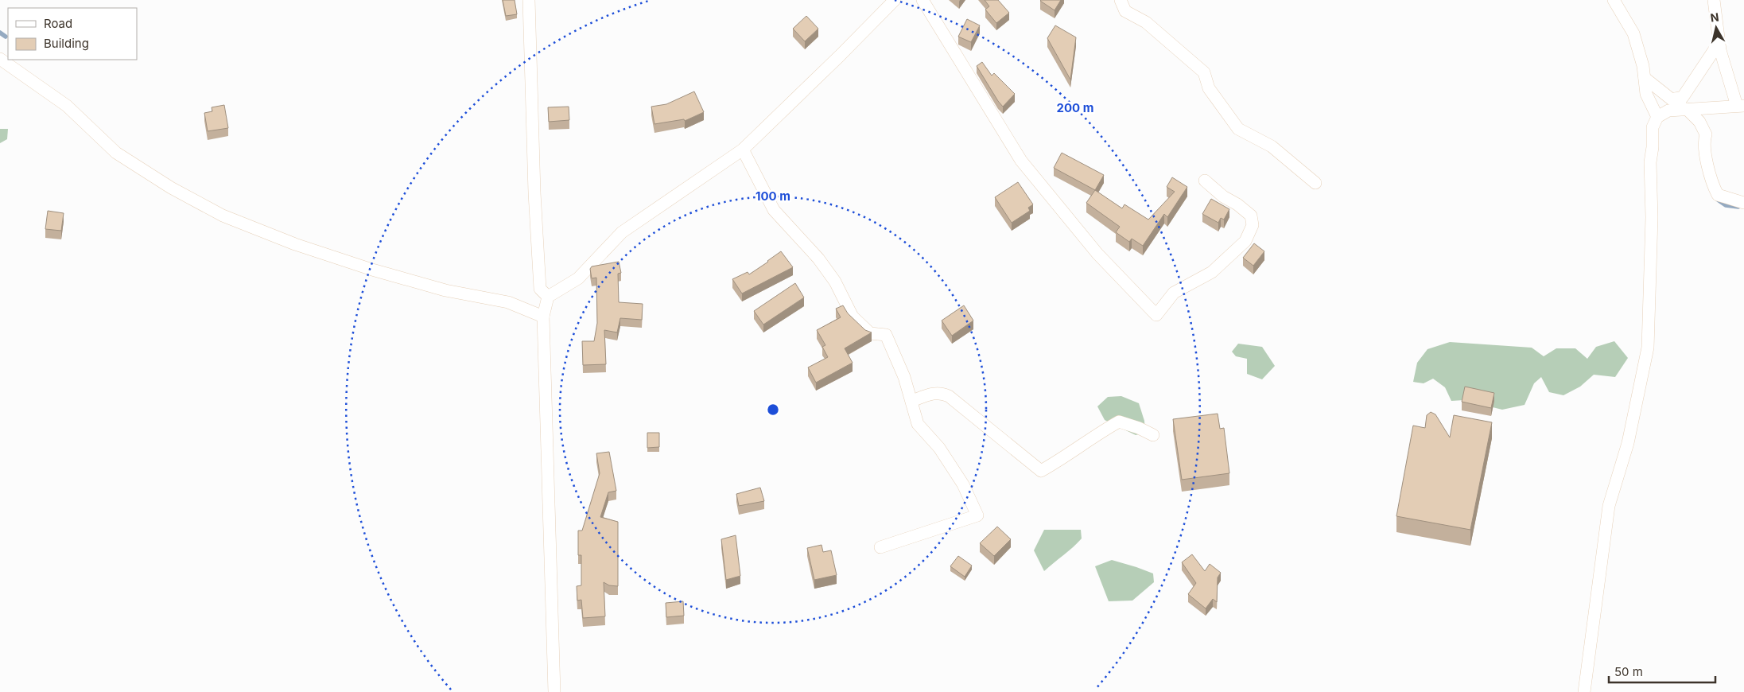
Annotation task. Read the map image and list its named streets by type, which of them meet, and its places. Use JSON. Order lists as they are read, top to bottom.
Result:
{
  "legend": ["Road", "Building"],
  "scale_bar": "50 m",
  "north": "top",
  "rings": ["200 m", "100 m"]
}
